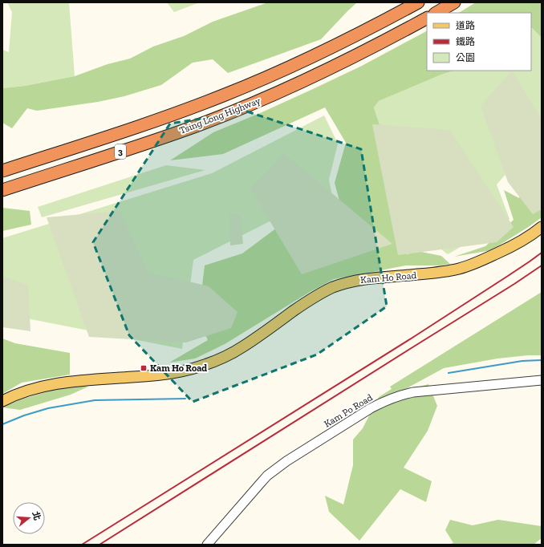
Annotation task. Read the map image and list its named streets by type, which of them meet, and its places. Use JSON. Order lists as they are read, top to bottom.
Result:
{
  "streets": {
    "highway": ["Tsing Long Highway", "3"],
    "main road": ["Kam Ho Road"],
    "street": ["Kam Po Road"]
  },
  "places": {
    "transit": ["Kam Ho Road"]
  },
  "legend": ["道路", "鐵路", "公園"],
  "north": "right"
}
